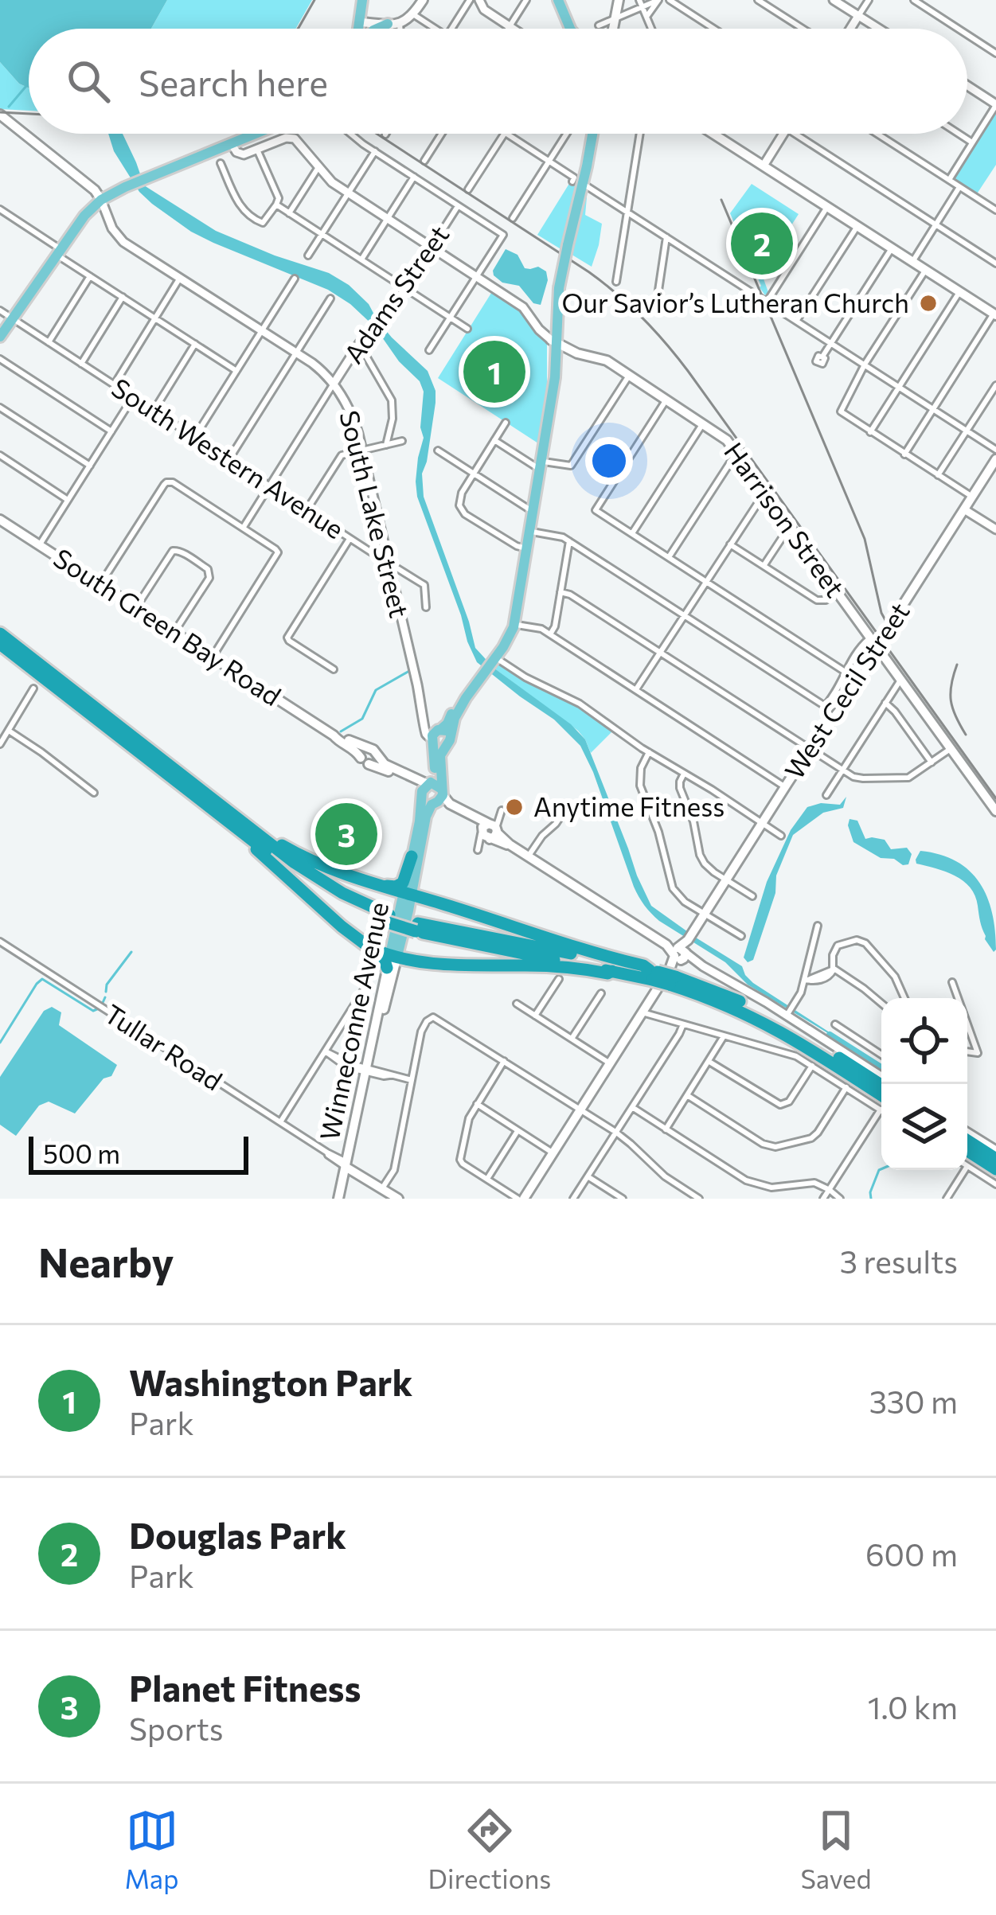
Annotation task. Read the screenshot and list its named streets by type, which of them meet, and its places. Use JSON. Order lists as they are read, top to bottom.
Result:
{
  "streets": {
    "main road": [
      "Harrison Street",
      "South Green Bay Road",
      "West Cecil Street",
      "Winneconne Avenue",
      "Tullar Road"
    ],
    "street": ["Adams Street", "South Western Avenue", "South Lake Street"]
  },
  "crossings": [
    ["Adams Street", "South Western Avenue"],
    ["Adams Street", "South Lake Street"],
    ["Adams Street", "Harrison Street"],
    ["South Western Avenue", "South Lake Street"],
    ["South Lake Street", "Winneconne Avenue"],
    ["Harrison Street", "Winneconne Avenue"],
    ["South Green Bay Road", "Winneconne Avenue"],
    ["Winneconne Avenue", "Tullar Road"]
  ],
  "places": ["Our Savior’s Lutheran Church", "Anytime Fitness"],
  "scale_bar": "500 m",
  "page": {
    "search": "Search here",
    "pins": ["2", "1", "3"],
    "scale": "500 m",
    "heading": ["Nearby", "3 results"],
    "list": [
      {
        "mark": "1",
        "name": "Washington Park",
        "note": "Park",
        "value": "330 m"
      },
      {
        "mark": "2",
        "name": "Douglas Park",
        "note": "Park",
        "value": "600 m"
      },
      {
        "mark": "3",
        "name": "Planet Fitness",
        "note": "Sports",
        "value": "1.0 km"
      }
    ],
    "nav": ["Map", "Directions", "Saved"]
  }
}
